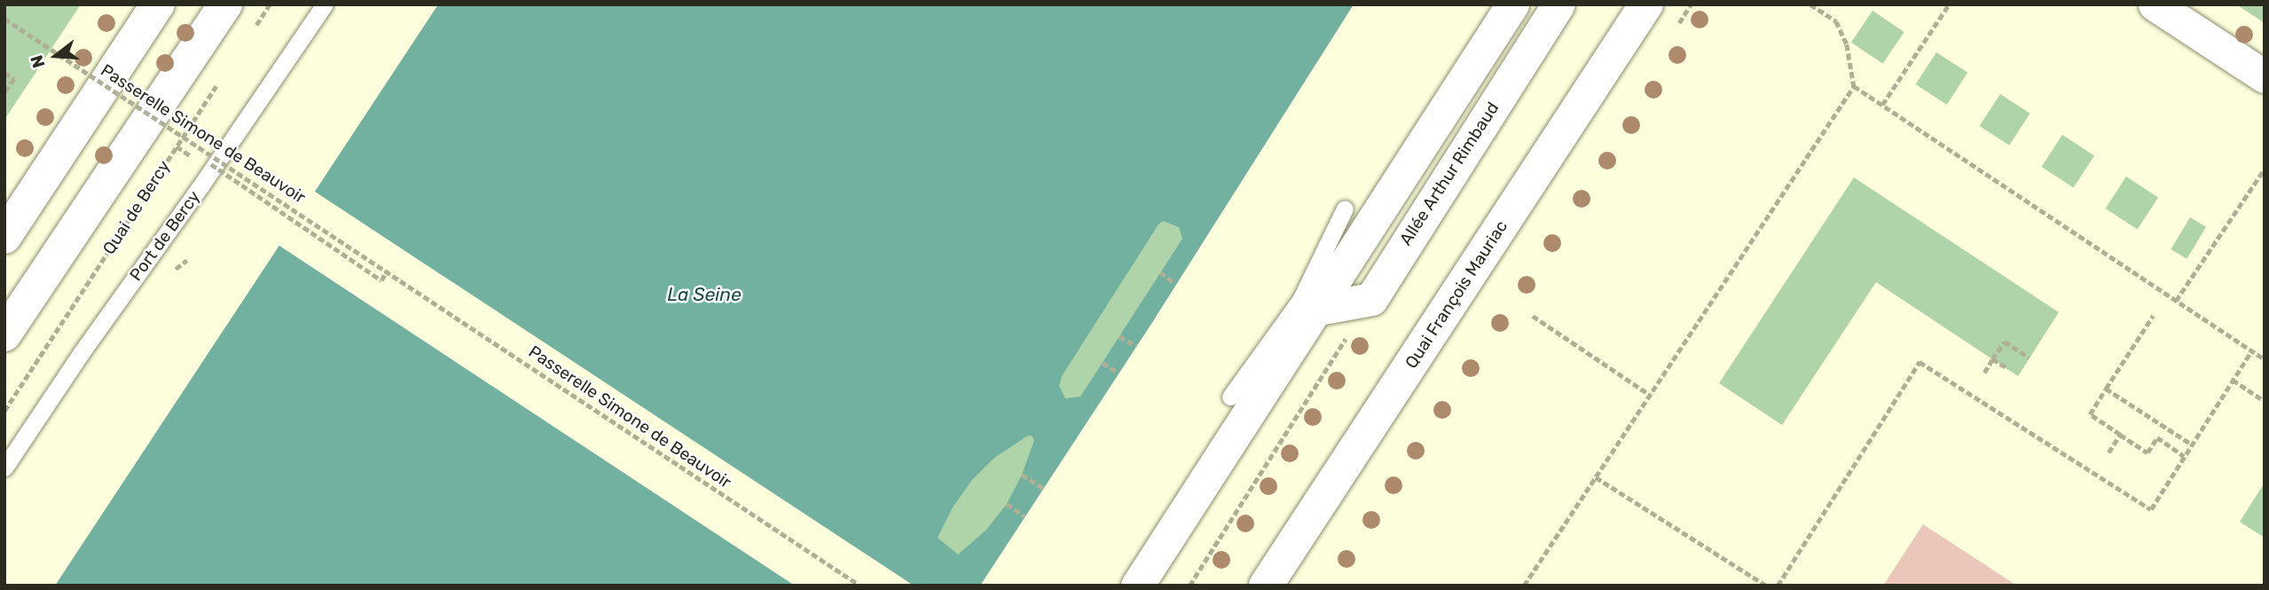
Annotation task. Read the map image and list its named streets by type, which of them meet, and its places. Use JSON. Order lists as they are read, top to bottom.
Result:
{
  "streets": {
    "main road": ["Quai François Mauriac"],
    "street": ["Allée Arthur Rimbaud"],
    "lane": ["Port de Bercy"],
    "path": ["Passerelle Simone de Beauvoir", "Quai de Bercy"]
  },
  "water": ["La Seine"],
  "north": "left"
}
